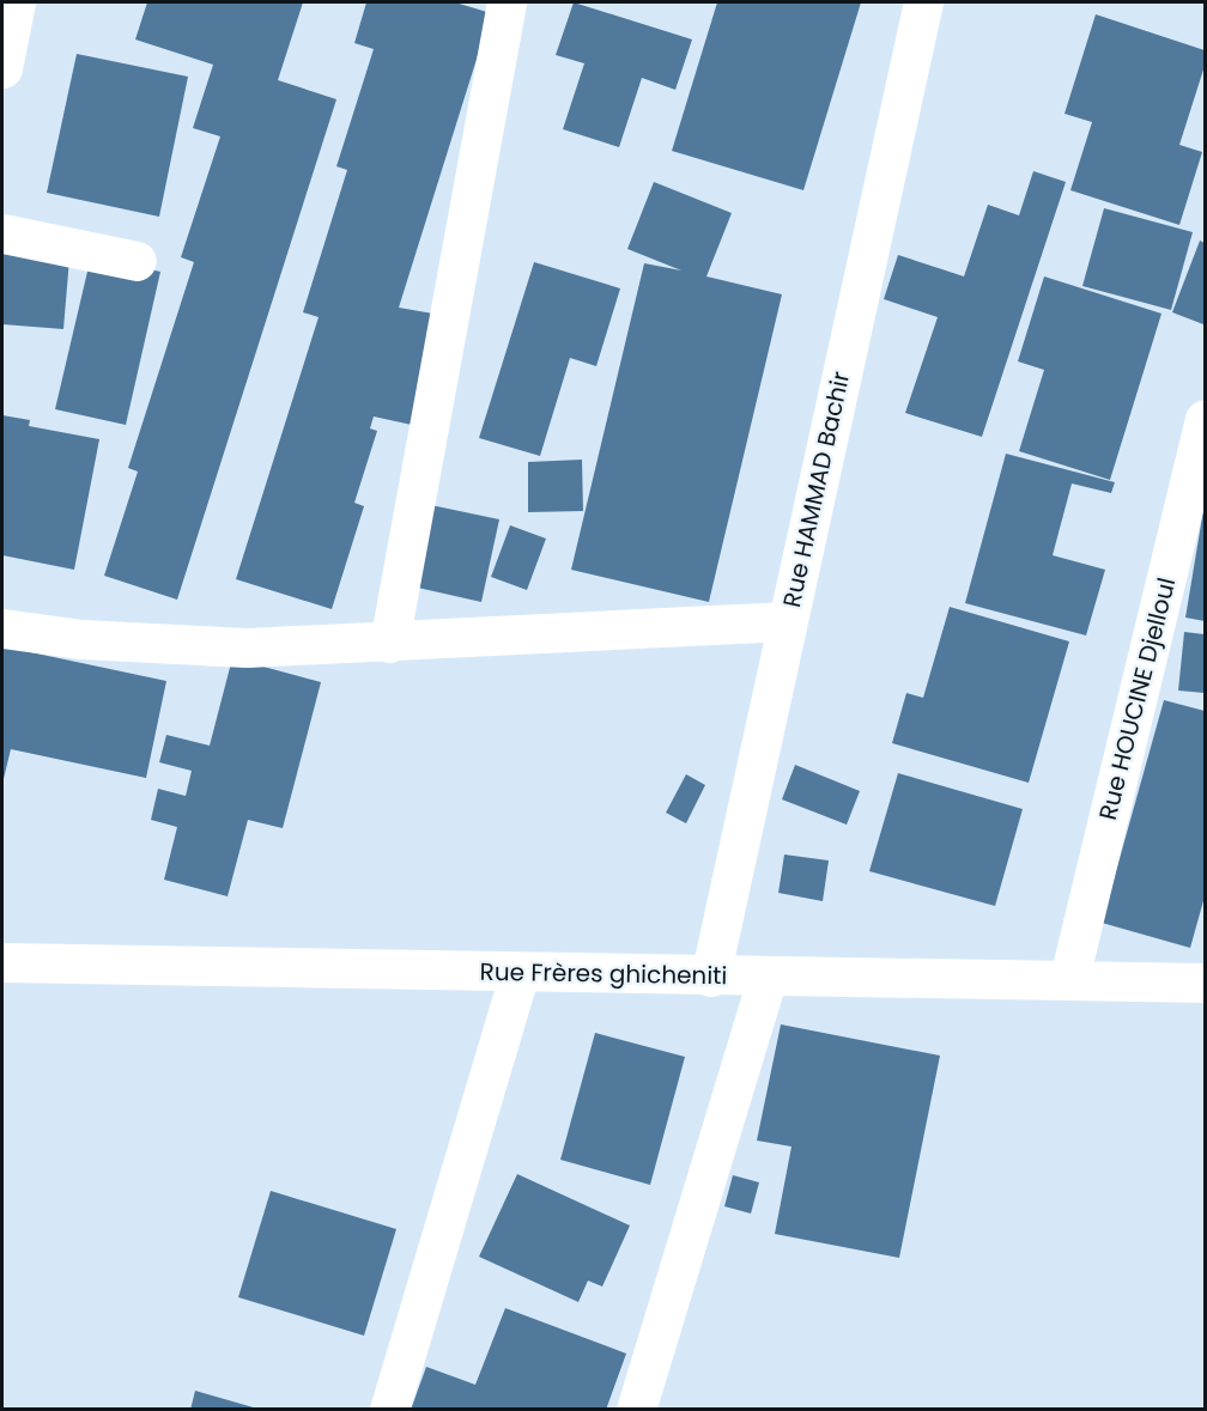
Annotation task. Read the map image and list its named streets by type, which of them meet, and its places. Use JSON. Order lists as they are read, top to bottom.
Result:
{
  "streets": {
    "street": ["Rue HAMMAD Bachir", "Rue HOUCINE Djelloul", "Rue Frères ghicheniti"]
  },
  "crossings": [
    ["Rue HAMMAD Bachir", "Rue Frères ghicheniti"],
    ["Rue HOUCINE Djelloul", "Rue Frères ghicheniti"]
  ]
}
